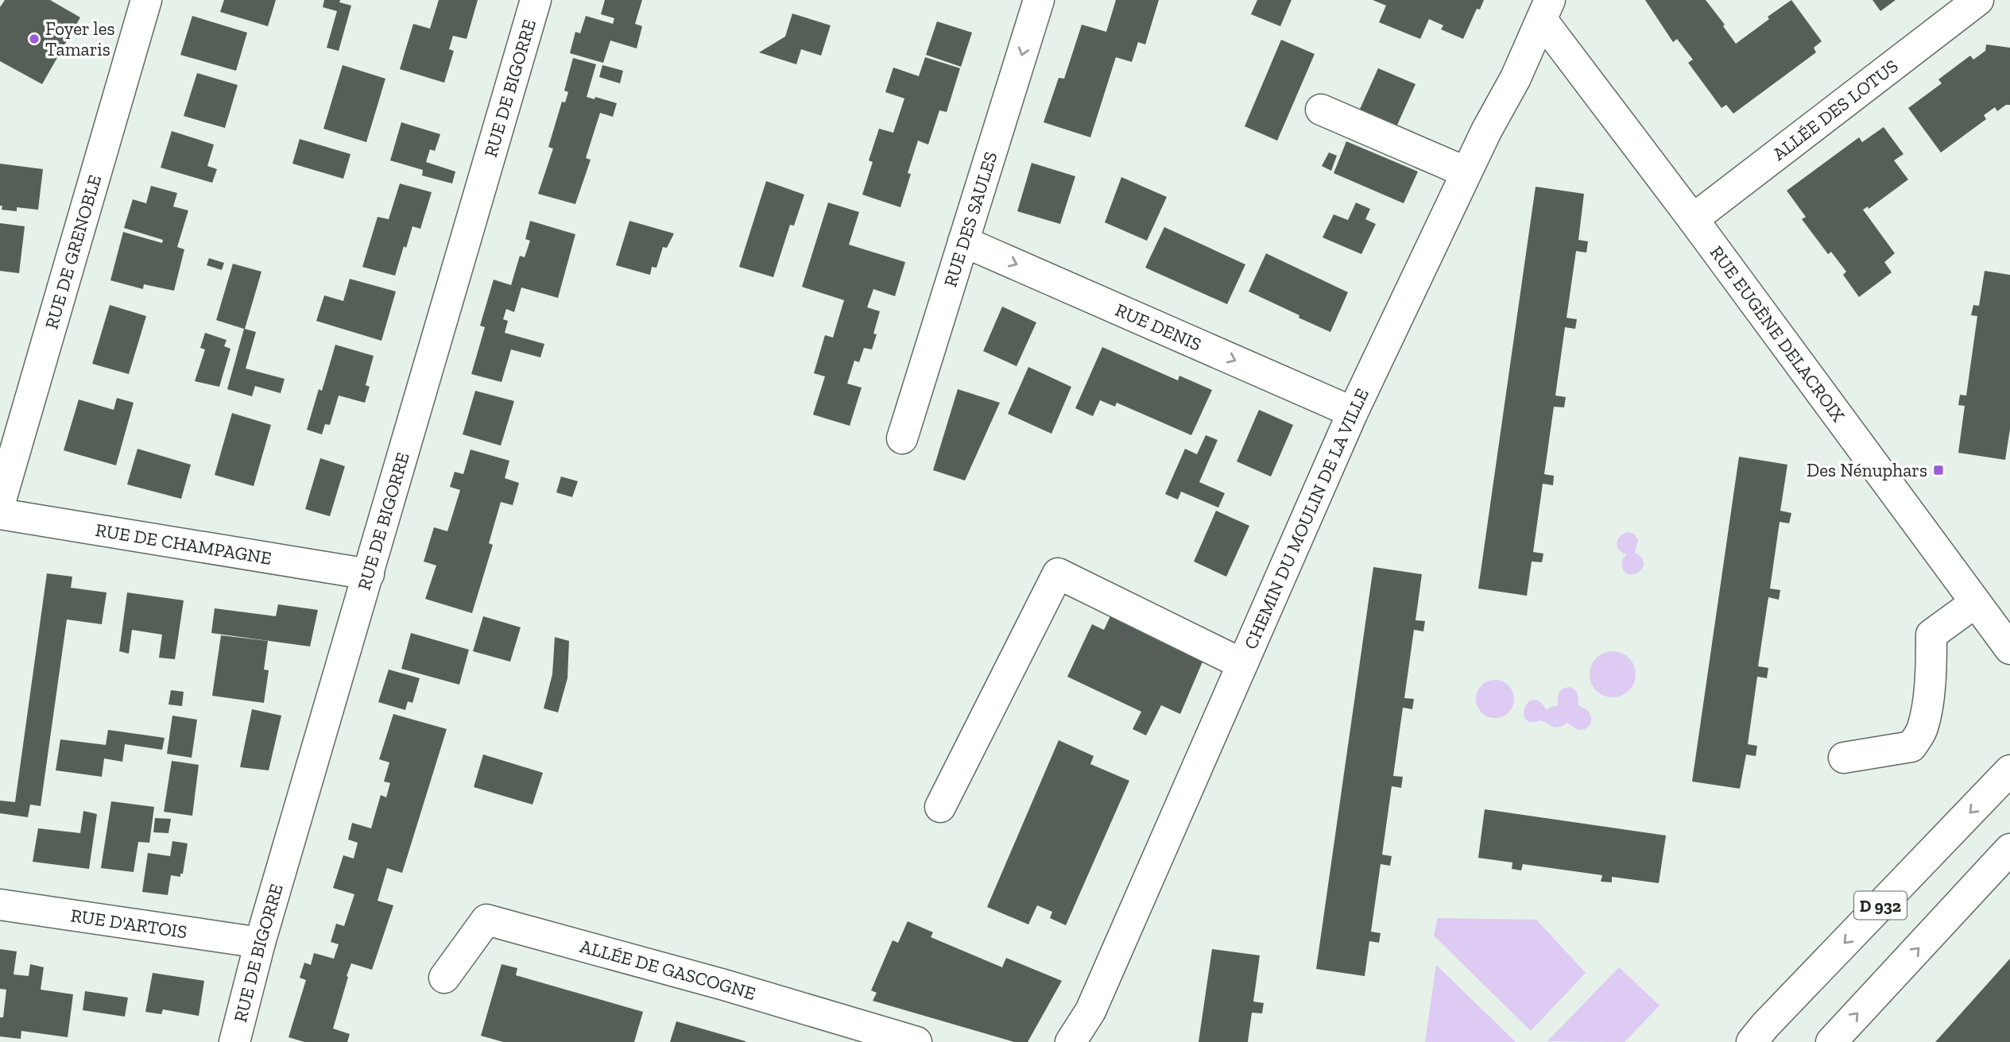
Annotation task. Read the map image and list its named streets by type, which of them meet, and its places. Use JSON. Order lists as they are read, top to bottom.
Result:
{
  "streets": {
    "street": [
      "RUE DE BIGORRE",
      "ALLÉE DES LOTUS",
      "RUE DES SAULES",
      "RUE DE GRENOBLE",
      "RUE DENIS",
      "RUE EUGÈNE DELACROIX",
      "CHEMIN DU MOULIN DE LA VILLE",
      "RUE DE CHAMPAGNE",
      "D 932",
      "RUE D'ARTOIS",
      "ALLÉE DE GASCOGNE"
    ]
  },
  "crossings": [
    ["RUE DE BIGORRE", "RUE DE CHAMPAGNE"],
    ["RUE DE BIGORRE", "RUE D'ARTOIS"],
    ["ALLÉE DES LOTUS", "RUE EUGÈNE DELACROIX"],
    ["RUE DES SAULES", "RUE DENIS"],
    ["RUE DENIS", "CHEMIN DU MOULIN DE LA VILLE"],
    ["RUE EUGÈNE DELACROIX", "CHEMIN DU MOULIN DE LA VILLE"]
  ],
  "one_way": ["RUE DES SAULES"],
  "places": {
    "other": ["Foyer les Tamaris"],
    "transit": ["Des Nénuphars"]
  }
}
